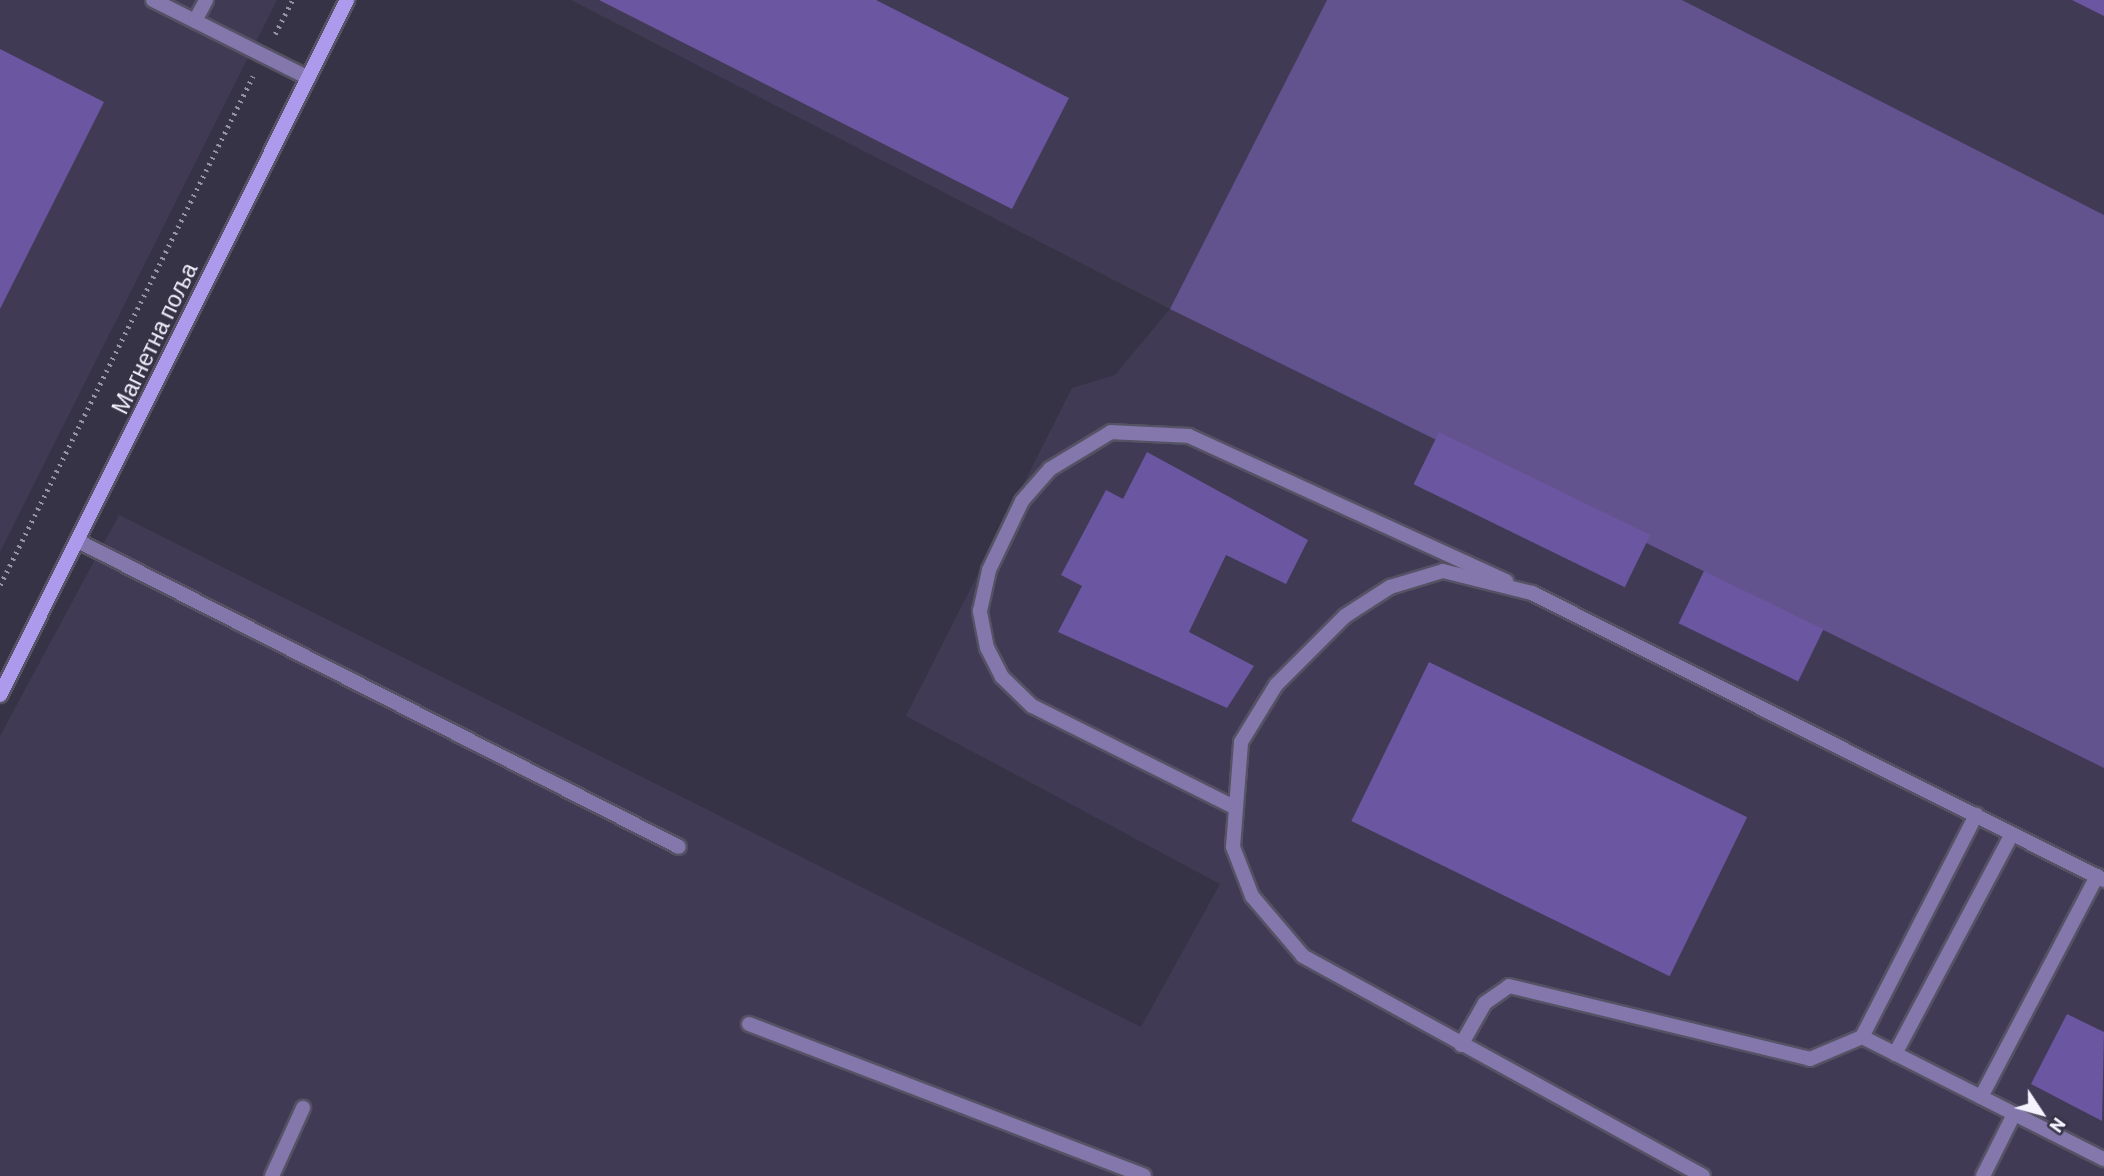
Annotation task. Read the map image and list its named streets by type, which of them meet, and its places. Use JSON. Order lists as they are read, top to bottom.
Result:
{
  "streets": {
    "street": ["Магнетна поља"]
  },
  "north": "bottom right"
}
